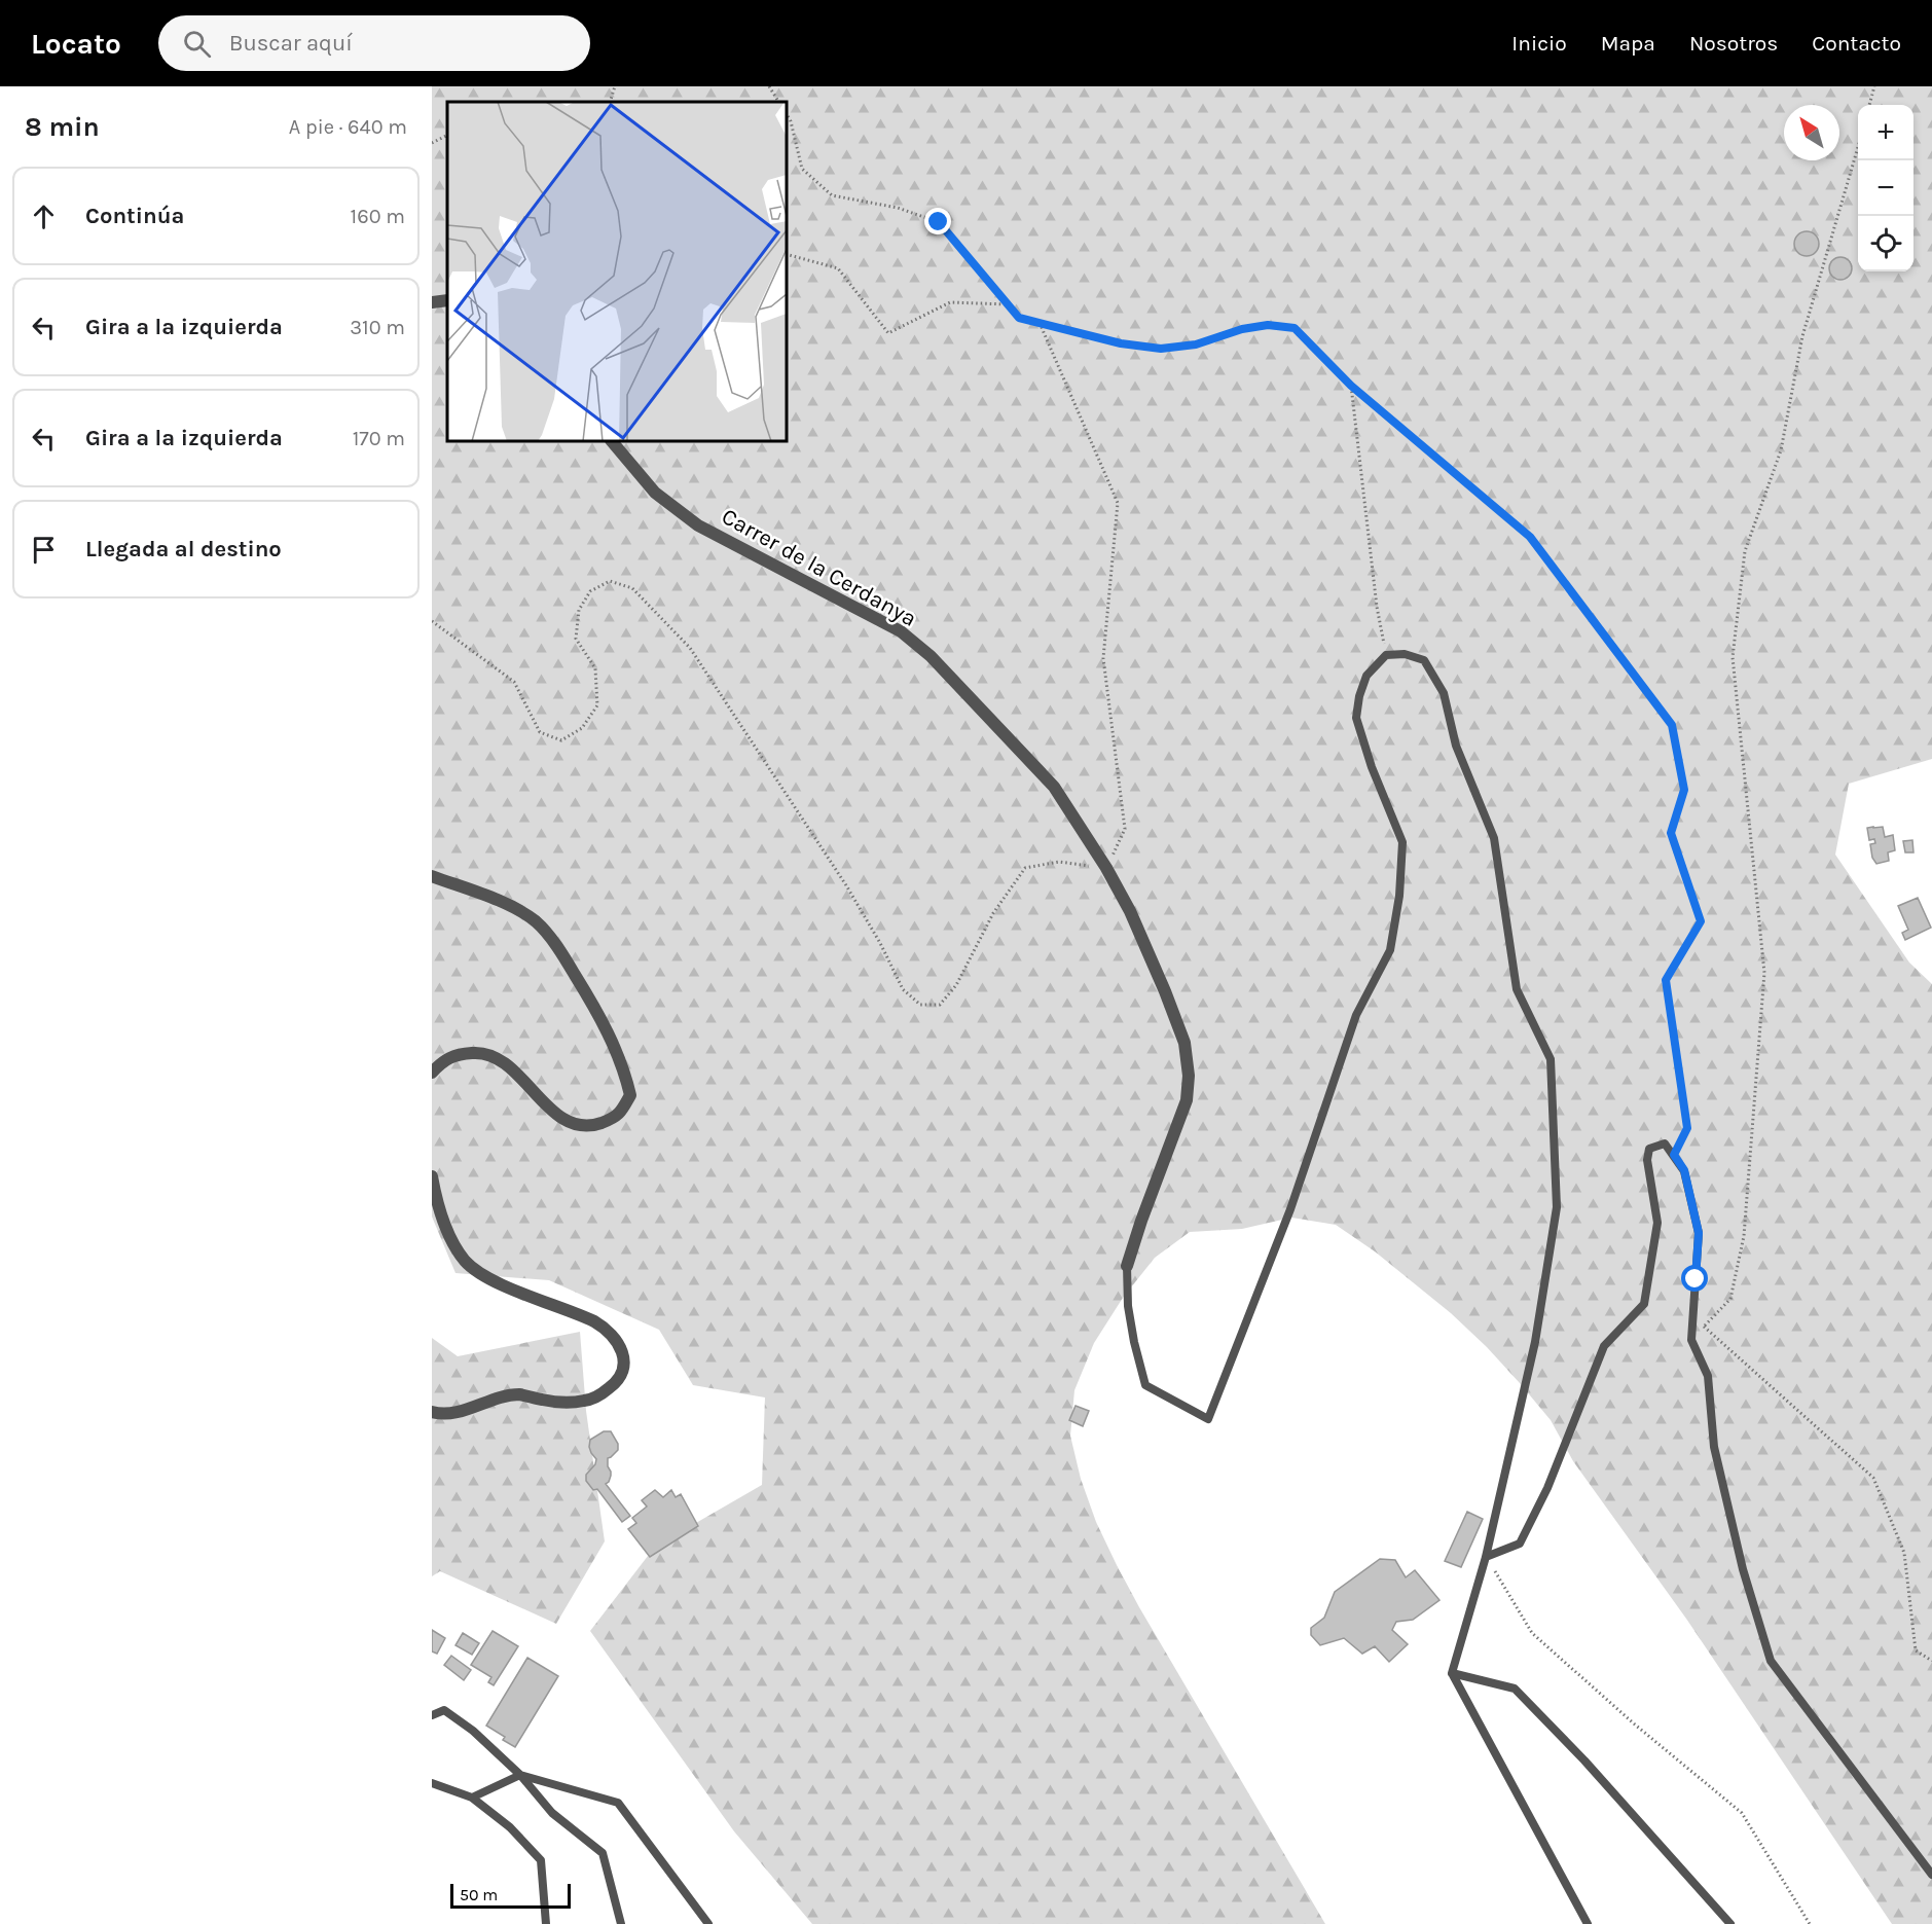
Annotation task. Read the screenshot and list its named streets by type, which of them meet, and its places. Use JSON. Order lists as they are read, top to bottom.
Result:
{
  "streets": {
    "street": ["Carrer de la Cerdanya"]
  },
  "scale_bar": "50 m",
  "north": "top left",
  "page": {
    "header": "Locato",
    "search": "Buscar aquí",
    "nav": [
      "Inicio",
      "Mapa",
      "Nosotros",
      "Contacto"
    ],
    "heading": ["8 min", "A pie · 640 m"],
    "map_buttons": ["+", "−"],
    "list": [
      ["Continúa", "160 m"],
      ["Gira a la izquierda", "310 m"],
      ["Gira a la izquierda", "170 m"],
      "Llegada al destino"
    ],
    "scale": "50 m"
  }
}
